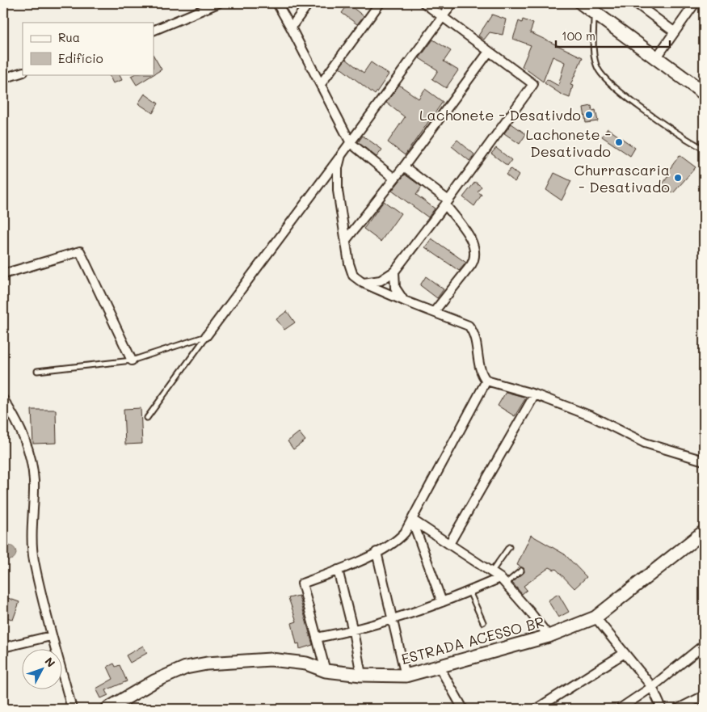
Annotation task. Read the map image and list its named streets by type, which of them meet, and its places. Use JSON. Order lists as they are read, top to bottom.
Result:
{
  "streets": {
    "street": ["ESTRADA ACESSO BR"]
  },
  "places": ["Lachonete - Desativdo", "Lachonete - Desativado", "Churrascaria - Desativado"],
  "legend": ["Rua", "Edifício"],
  "scale_bar": "100 m",
  "north": "top right"
}
